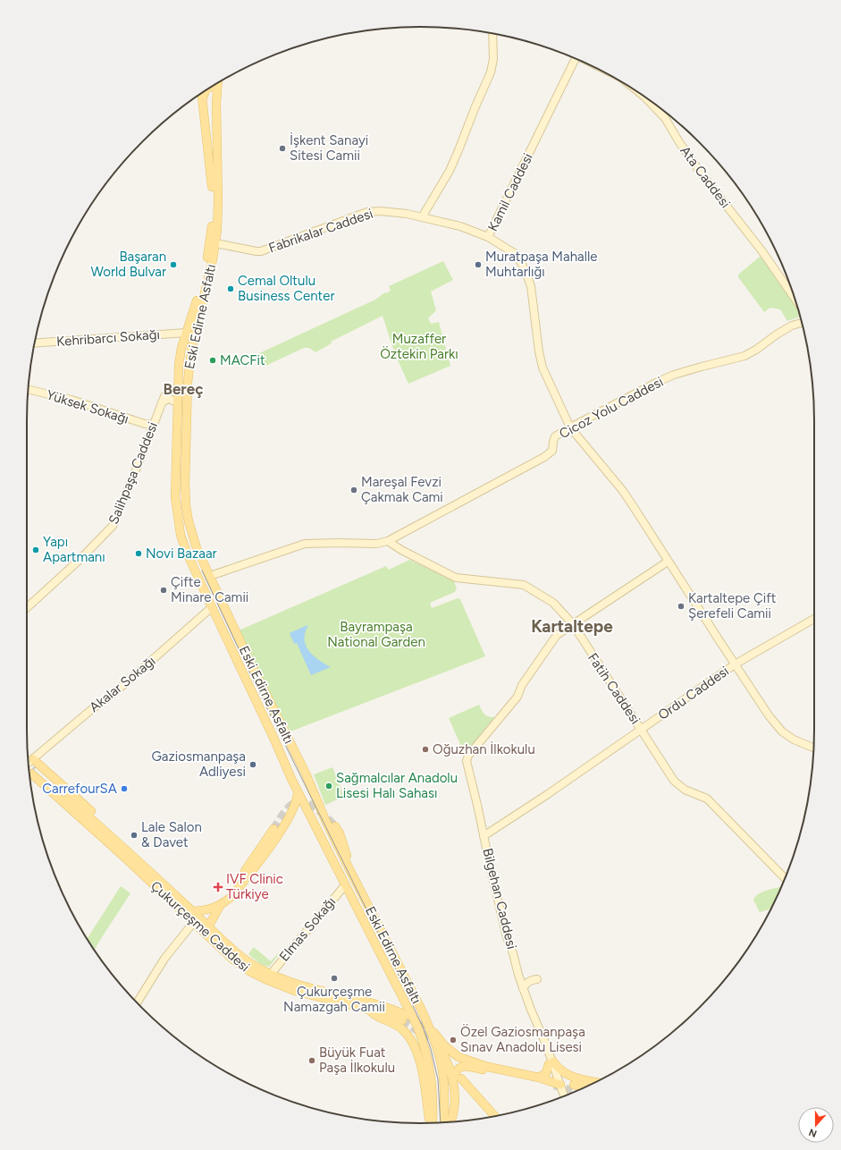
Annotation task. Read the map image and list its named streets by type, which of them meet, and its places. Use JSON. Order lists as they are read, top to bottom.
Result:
{
  "streets": {
    "main road": ["Eski Edirne Asfaltı", "Çukurçeşme Caddesi"],
    "street": [
      "Ata Caddesi",
      "Kamil Caddesi",
      "Fabrikalar Caddesi",
      "Kehribarcı Sokağı",
      "Yüksek Sokağı",
      "Cicoz Yolu Caddesi",
      "Salihpaşa Caddesi",
      "Akalar Sokağı",
      "Fatih Caddesi",
      "Ordu Caddesi",
      "Bilgehan Caddesi",
      "Elmas Sokağı"
    ]
  },
  "crossings": [
    ["Kamil Caddesi", "Fabrikalar Caddesi"],
    ["Kamil Caddesi", "Cicoz Yolu Caddesi"],
    ["Kamil Caddesi", "Ordu Caddesi"],
    ["Fabrikalar Caddesi", "Eski Edirne Asfaltı"],
    ["Eski Edirne Asfaltı", "Kehribarcı Sokağı"],
    ["Eski Edirne Asfaltı", "Cicoz Yolu Caddesi"],
    ["Eski Edirne Asfaltı", "Salihpaşa Caddesi"],
    ["Eski Edirne Asfaltı", "Akalar Sokağı"],
    ["Eski Edirne Asfaltı", "Elmas Sokağı"],
    ["Yüksek Sokağı", "Salihpaşa Caddesi"],
    ["Cicoz Yolu Caddesi", "Fatih Caddesi"],
    ["Fatih Caddesi", "Ordu Caddesi"],
    ["Fatih Caddesi", "Bilgehan Caddesi"],
    ["Ordu Caddesi", "Bilgehan Caddesi"],
    ["Çukurçeşme Caddesi", "Elmas Sokağı"]
  ],
  "districts": ["Bereç", "Kartaltepe"],
  "parks": ["Muzaffer Öztekin Parkı", "Bayrampaşa National Garden"],
  "places": {
    "other": [
      "İşkent Sanayi Sitesi Camii",
      "Başaran World Bulvar",
      "Muratpaşa Mahalle Muhtarlığı",
      "Cemal Oltulu Business Center",
      "MACFit",
      "Mareşal Fevzi Çakmak Cami",
      "Yapı Apartmanı",
      "Novi Bazaar",
      "Çifte Minare Camii",
      "Kartaltepe Çift Şerefeli Camii",
      "Oğuzhan İlkokulu",
      "Gaziosmanpaşa Adliyesi",
      "Sağmalcılar Anadolu Lisesi Halı Sahası",
      "CarrefourSA",
      "Lale Salon & Davet",
      "Çukurçeşme Namazgah Camii",
      "Özel Gaziosmanpaşa Sınav Anadolu Lisesi",
      "Büyük Fuat Paşa İlkokulu"
    ],
    "health": ["IVF Clinic Türkiye"]
  },
  "north": "bottom"
}
